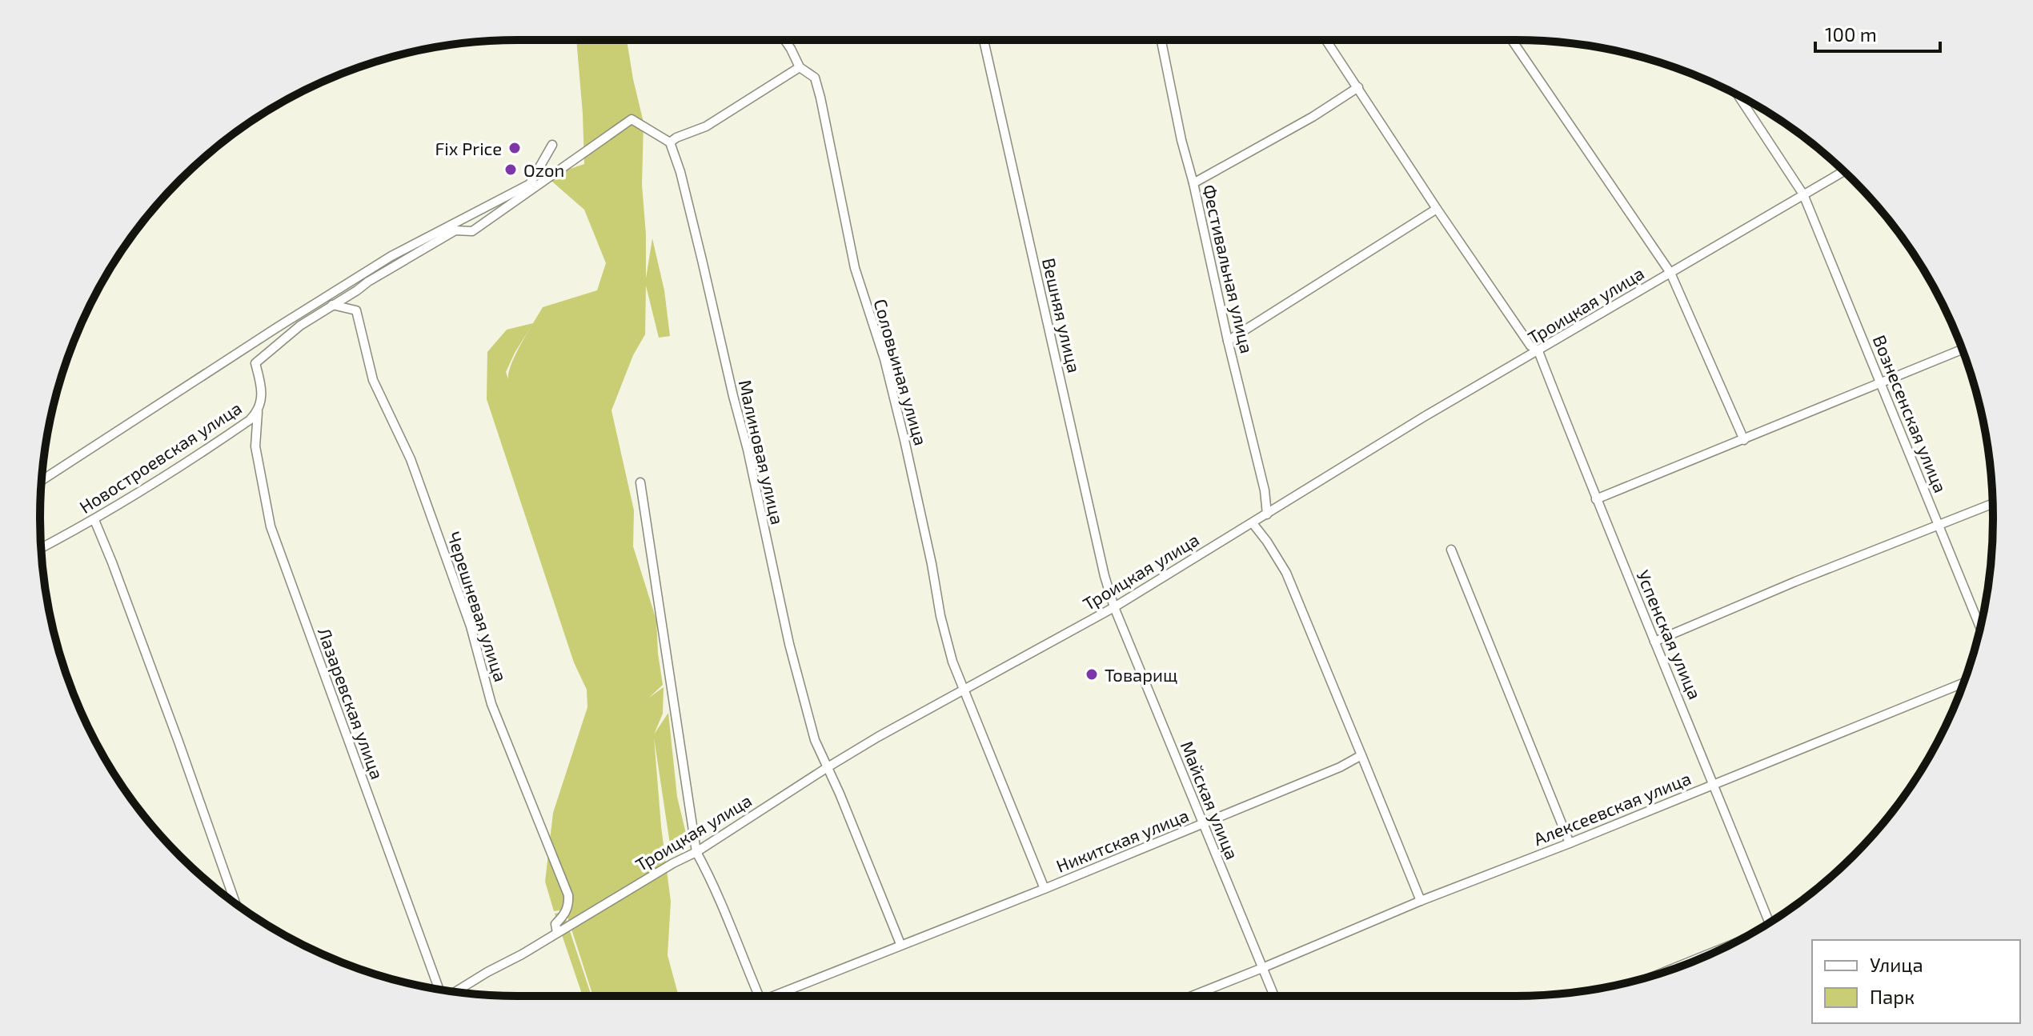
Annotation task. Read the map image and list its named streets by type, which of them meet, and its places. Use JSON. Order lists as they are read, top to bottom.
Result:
{
  "streets": {
    "street": [
      "Фестивальная улица",
      "Троицкая улица",
      "Вешняя улица",
      "Соловьиная улица",
      "Вознесенская улица",
      "Малиновая улица",
      "Новостроевская улица",
      "Черешневая улица",
      "Успенская улица",
      "Лазаревская улица",
      "Майская улица",
      "Алексеевская улица",
      "Никитская улица"
    ]
  },
  "crossings": [
    ["Фестивальная улица", "Троицкая улица"],
    ["Троицкая улица", "Вешняя улица"],
    ["Троицкая улица", "Соловьиная улица"],
    ["Троицкая улица", "Вознесенская улица"],
    ["Троицкая улица", "Малиновая улица"],
    ["Троицкая улица", "Черешневая улица"],
    ["Троицкая улица", "Успенская улица"],
    ["Троицкая улица", "Майская улица"],
    ["Вешняя улица", "Майская улица"],
    ["Соловьиная улица", "Никитская улица"],
    ["Малиновая улица", "Новостроевская улица"],
    ["Малиновая улица", "Никитская улица"],
    ["Новостроевская улица", "Черешневая улица"],
    ["Новостроевская улица", "Лазаревская улица"],
    ["Успенская улица", "Алексеевская улица"],
    ["Майская улица", "Алексеевская улица"],
    ["Майская улица", "Никитская улица"]
  ],
  "places": ["Fix Price", "Ozon", "Товарищ"],
  "legend": ["Улица", "Парк"],
  "scale_bar": "100 m"
}
